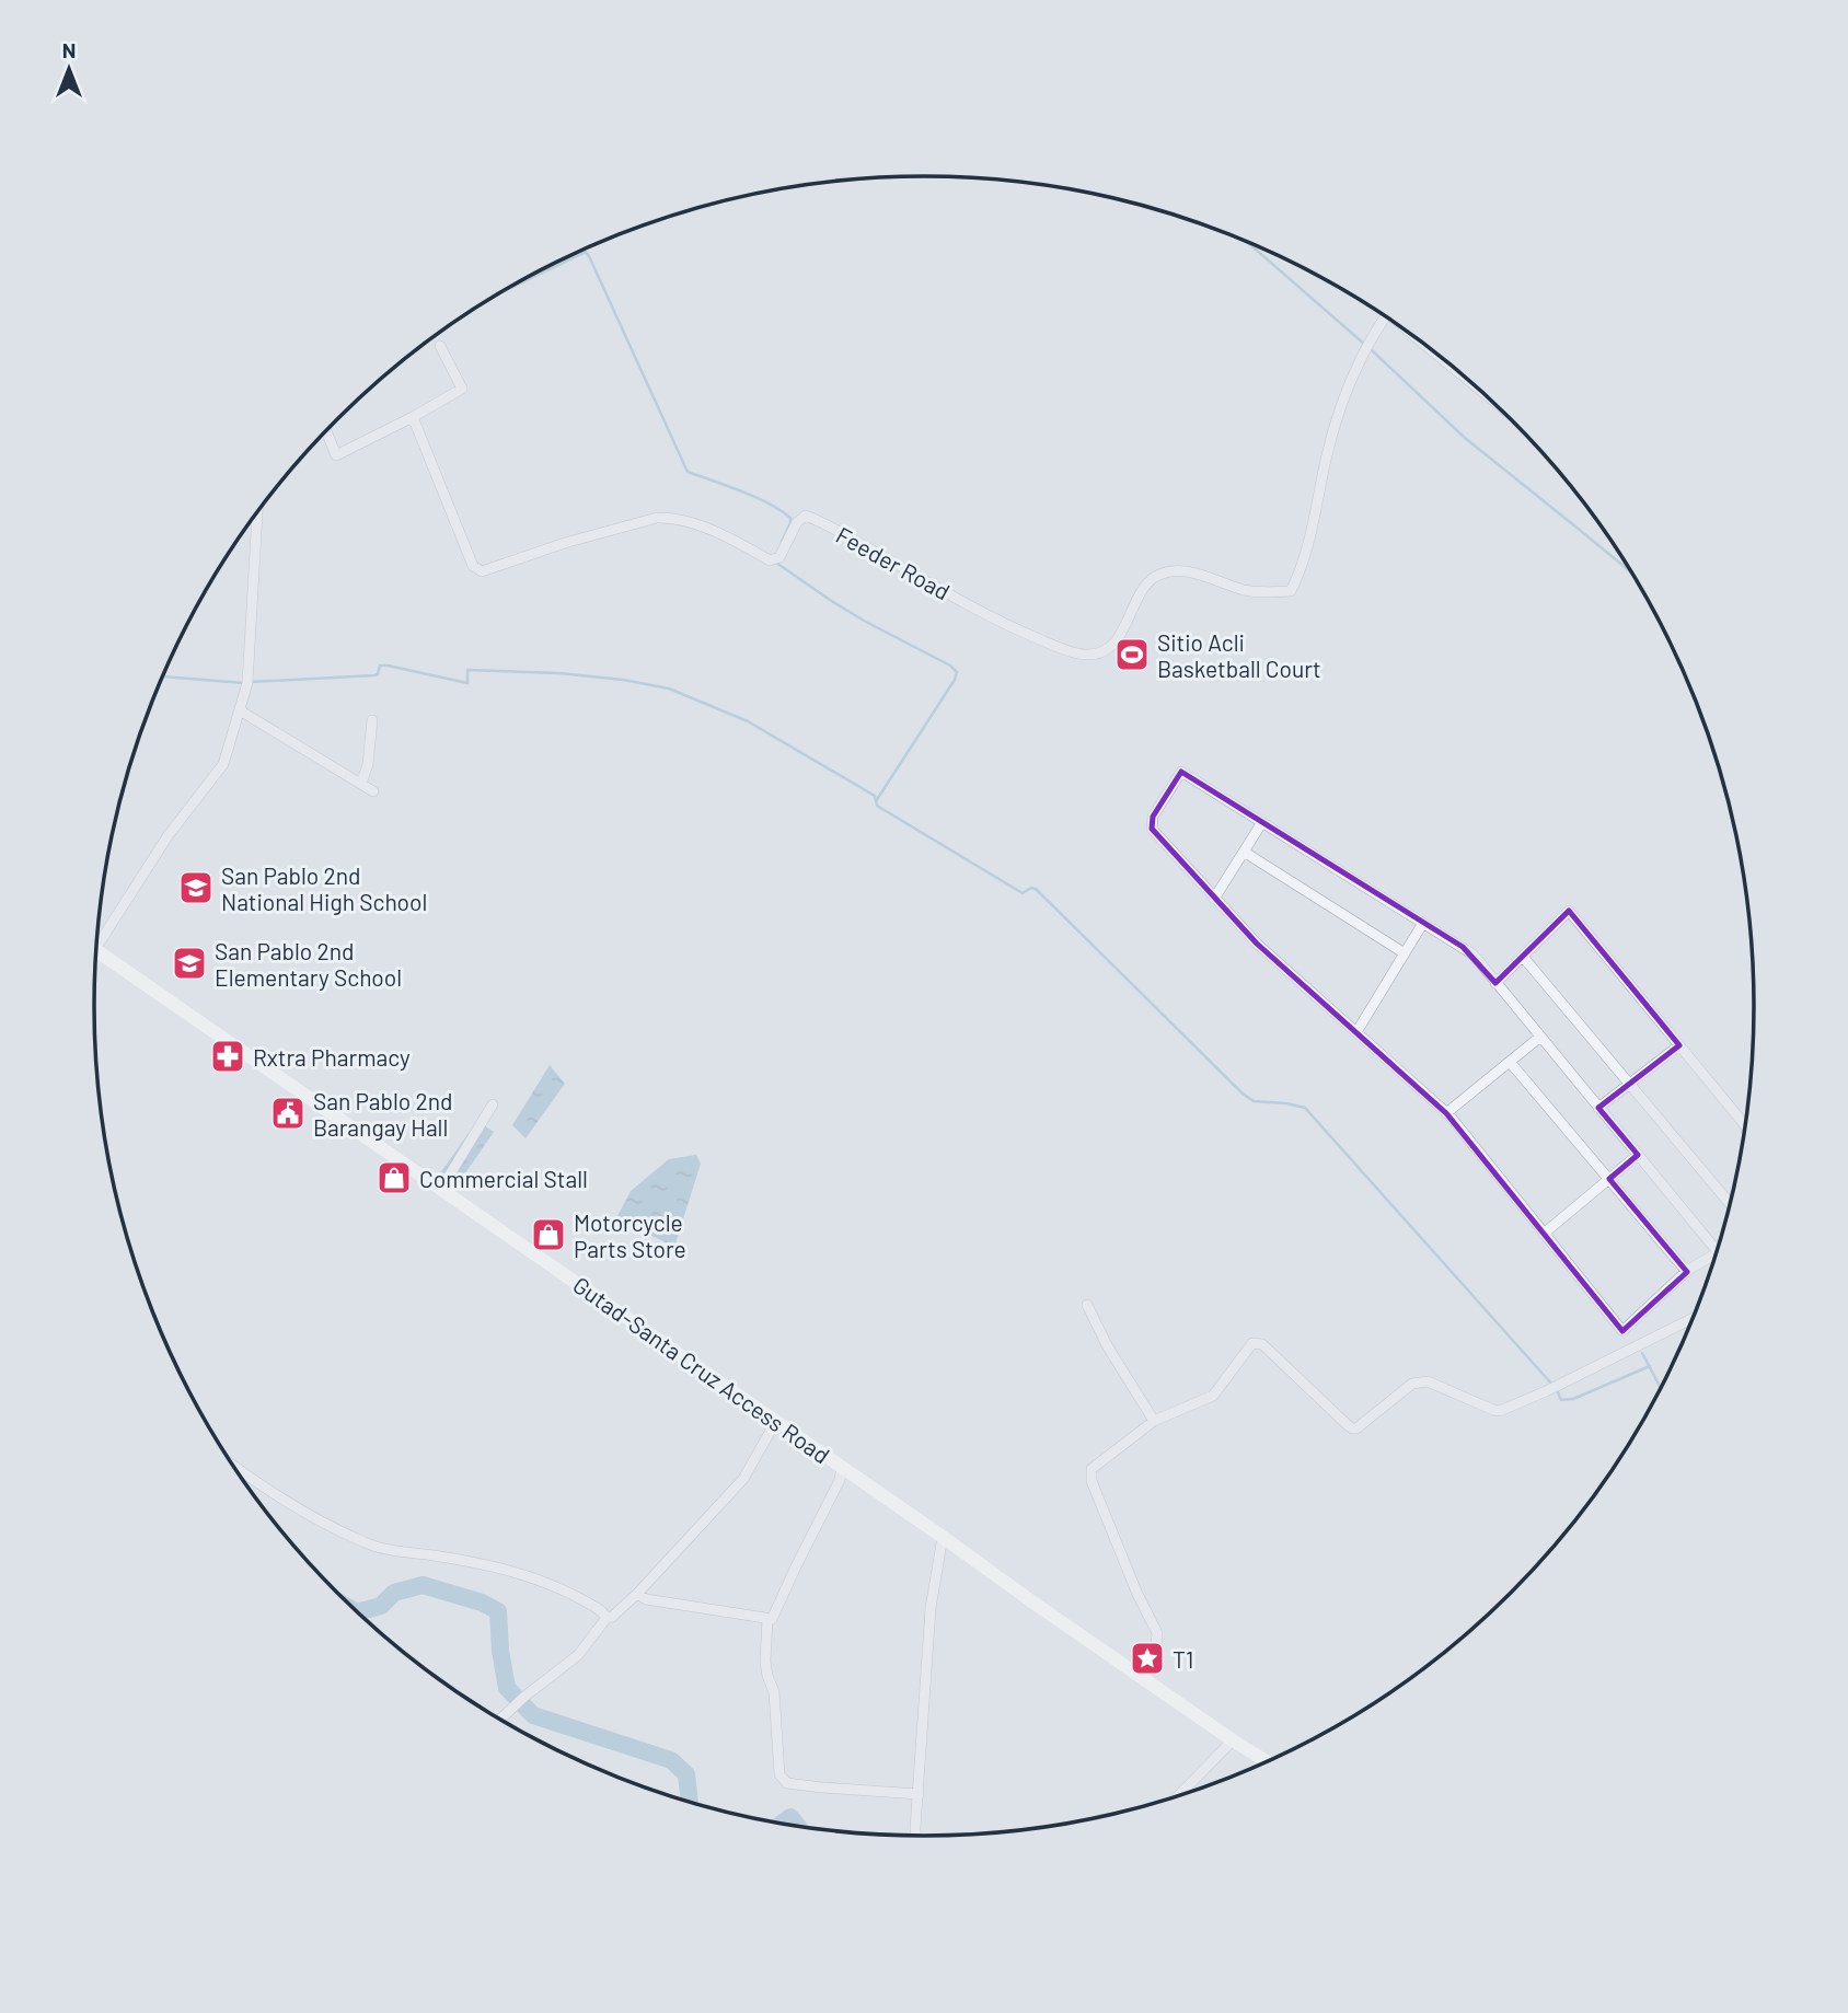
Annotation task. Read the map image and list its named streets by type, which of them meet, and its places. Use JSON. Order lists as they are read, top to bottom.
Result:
{
  "streets": {
    "main road": ["Gutad-Santa Cruz Access Road"],
    "street": ["Feeder Road"]
  },
  "places": {
    "sports": ["Sitio Acli Basketball Court"],
    "school or university": ["San Pablo 2nd National High School", "San Pablo 2nd Elementary School"],
    "pharmacy": ["Rxtra Pharmacy"],
    "public building": ["San Pablo 2nd Barangay Hall"],
    "shop": ["Commercial Stall", "Motorcycle Parts Store"],
    "place": ["T1"]
  },
  "north": "top"
}
